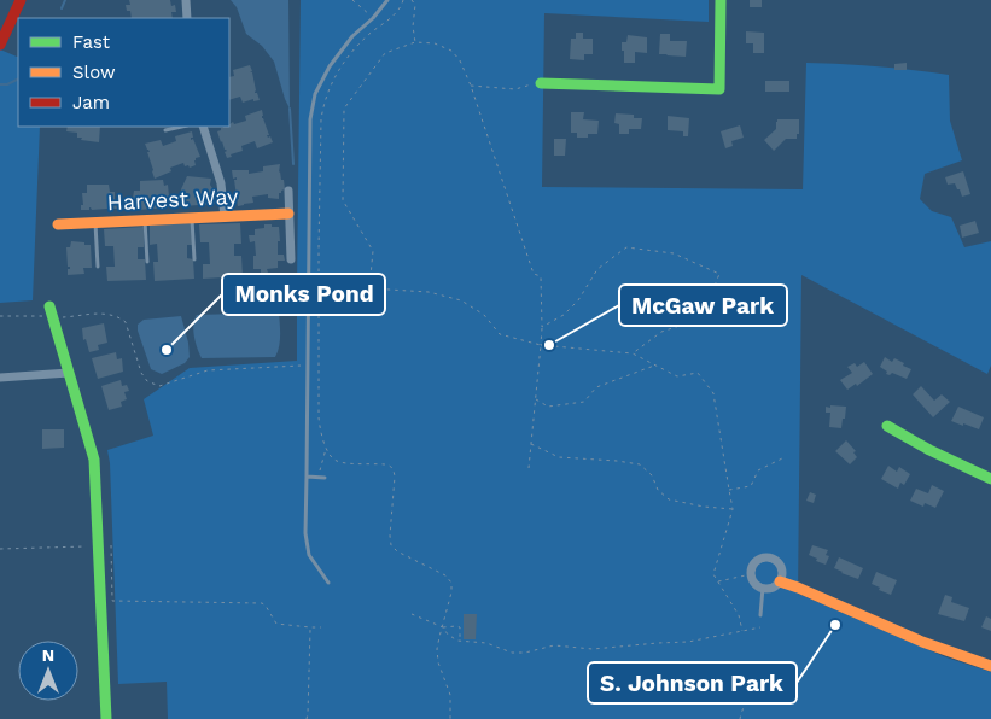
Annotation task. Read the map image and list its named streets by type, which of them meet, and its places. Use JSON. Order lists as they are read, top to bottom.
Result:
{
  "streets": {
    "street": ["Harvest Way"]
  },
  "places": ["McGaw Park", "Monks Pond", "S. Johnson Park"],
  "legend": ["Fast", "Slow", "Jam"],
  "north": "top"
}
